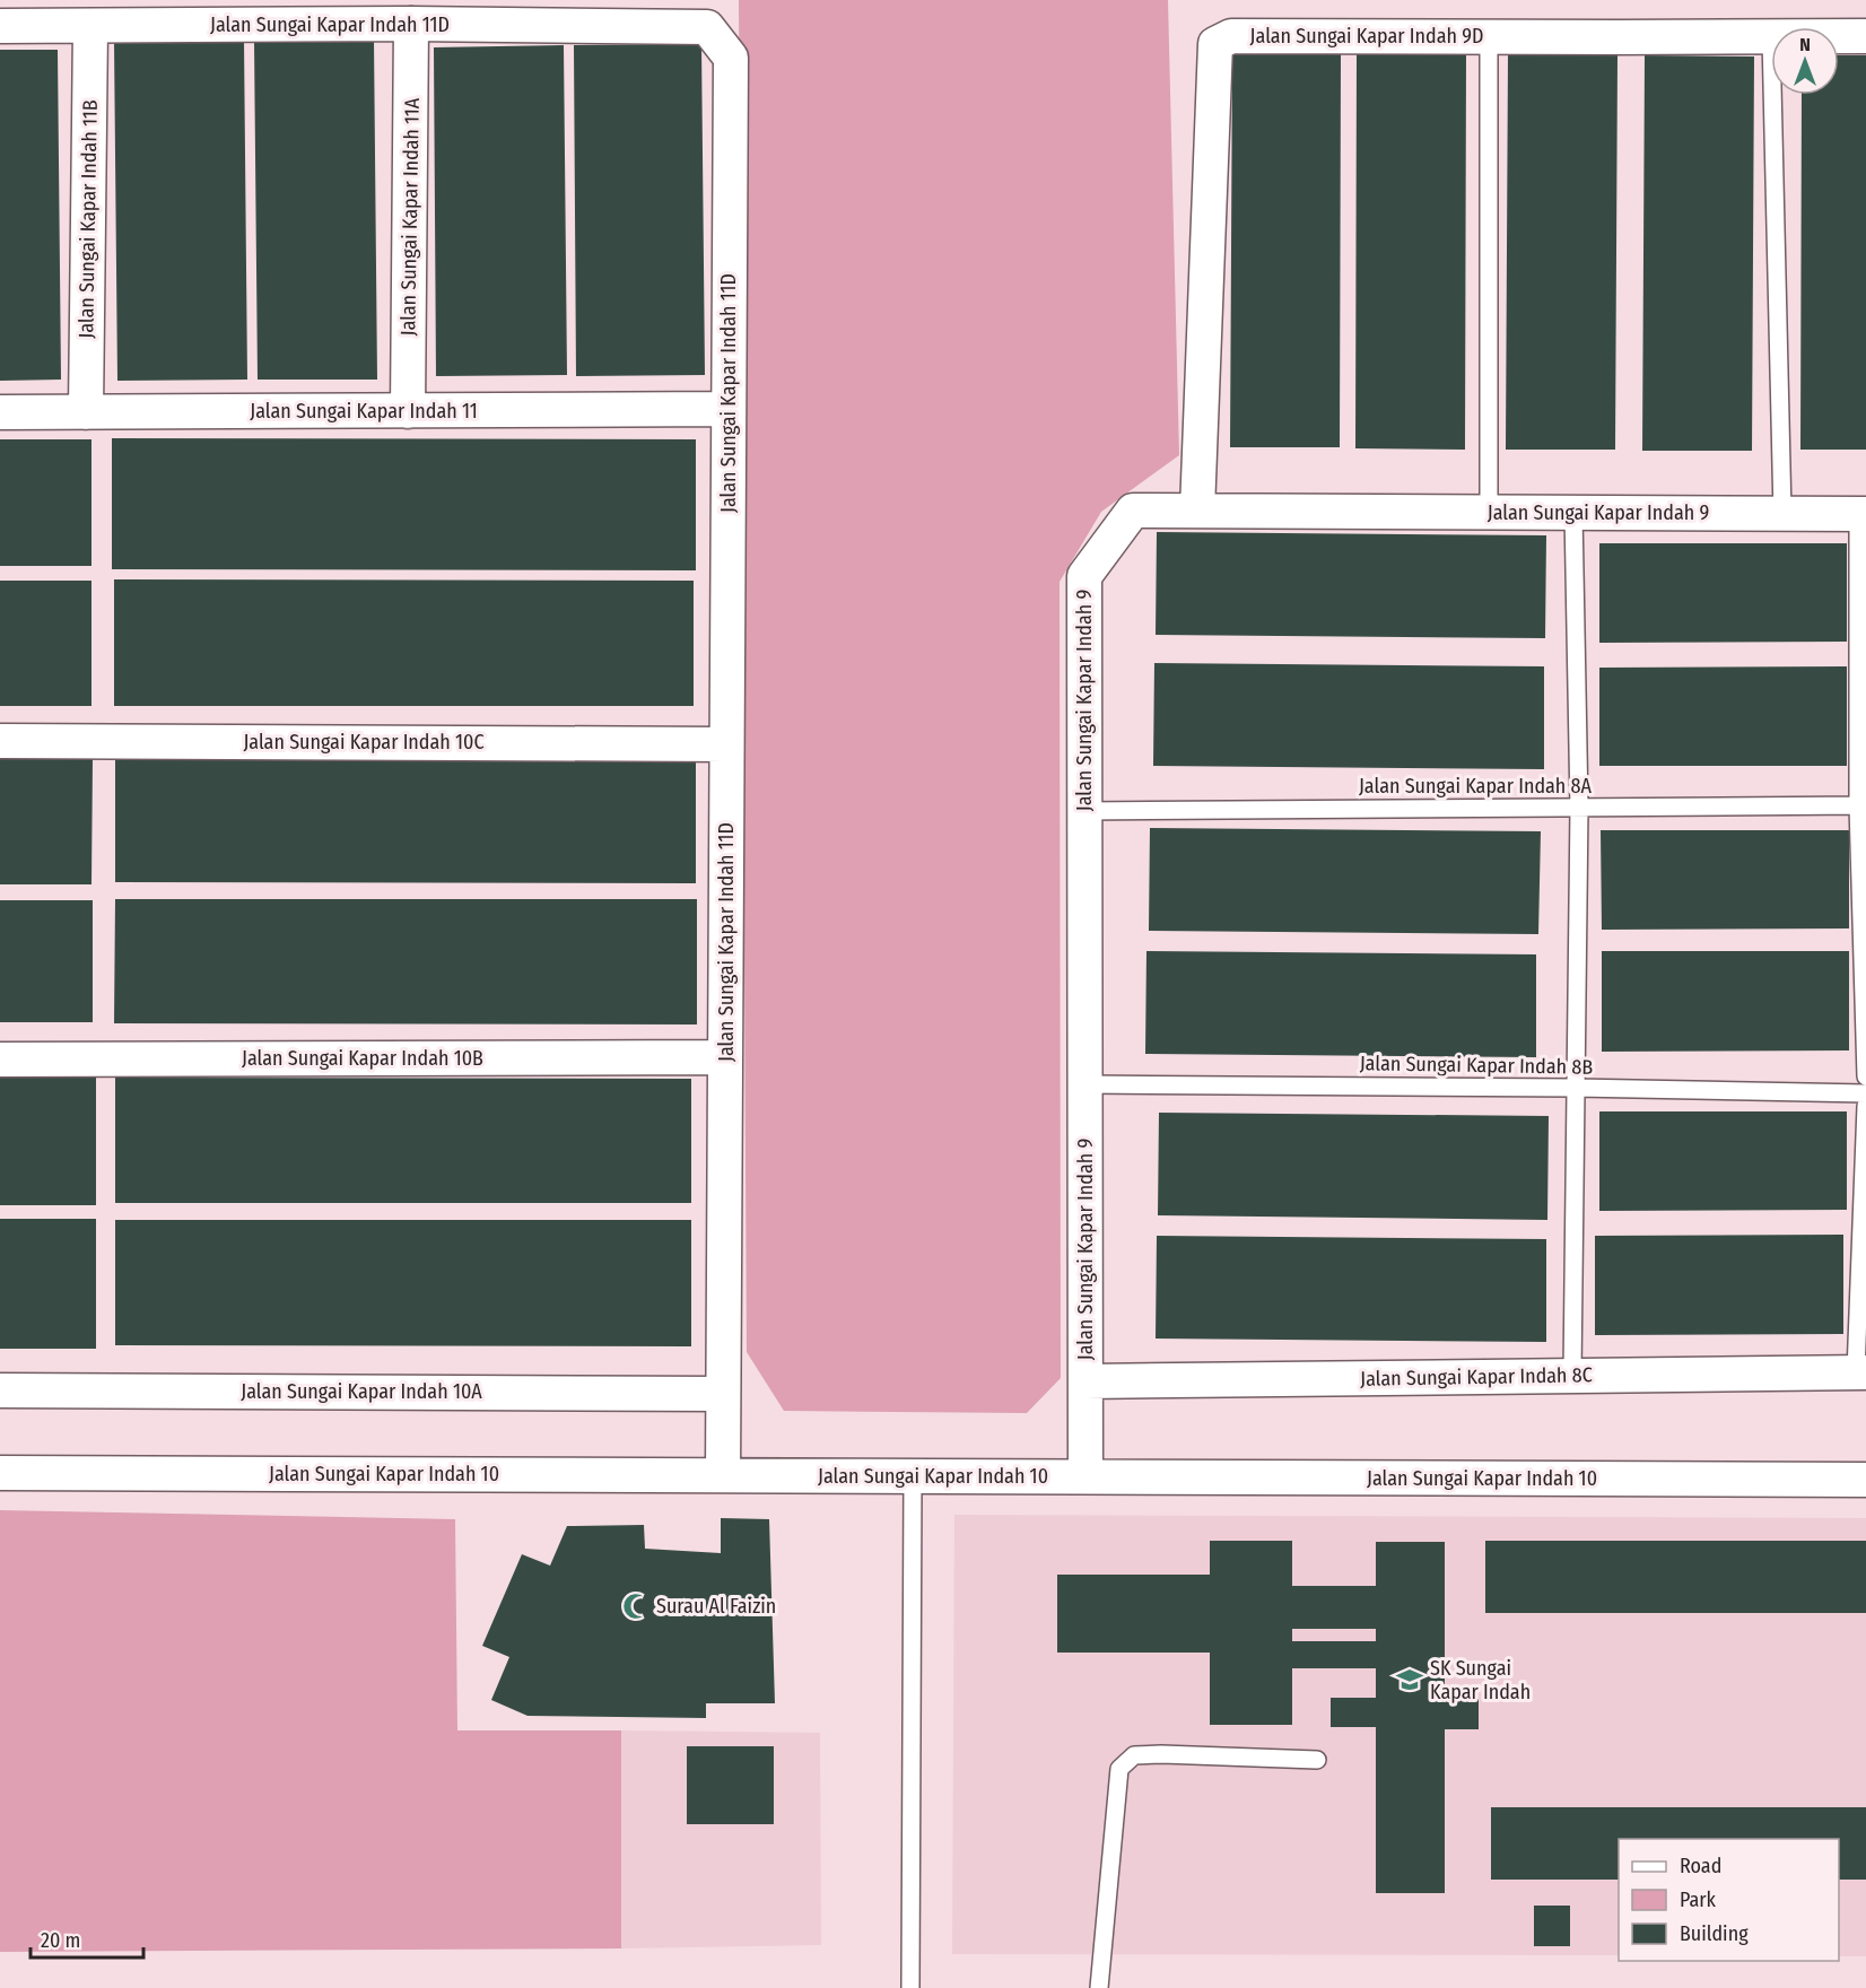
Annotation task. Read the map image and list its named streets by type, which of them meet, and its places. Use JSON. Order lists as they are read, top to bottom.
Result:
{
  "streets": {
    "street": [
      "Jalan Sungai Kapar Indah 11D",
      "Jalan Sungai Kapar Indah 9D",
      "Jalan Sungai Kapar Indah 11A",
      "Jalan Sungai Kapar Indah 11B",
      "Jalan Sungai Kapar Indah 11",
      "Jalan Sungai Kapar Indah 9",
      "Jalan Sungai Kapar Indah 10C",
      "Jalan Sungai Kapar Indah 10B",
      "Jalan Sungai Kapar Indah 8C",
      "Jalan Sungai Kapar Indah 10A",
      "Jalan Sungai Kapar Indah 10"
    ],
    "lane": ["Jalan Sungai Kapar Indah 8A", "Jalan Sungai Kapar Indah 8B"]
  },
  "crossings": [
    ["Jalan Sungai Kapar Indah 11D", "Jalan Sungai Kapar Indah 11A"],
    ["Jalan Sungai Kapar Indah 11D", "Jalan Sungai Kapar Indah 11B"],
    ["Jalan Sungai Kapar Indah 11D", "Jalan Sungai Kapar Indah 11"],
    ["Jalan Sungai Kapar Indah 11D", "Jalan Sungai Kapar Indah 10C"],
    ["Jalan Sungai Kapar Indah 11D", "Jalan Sungai Kapar Indah 10B"],
    ["Jalan Sungai Kapar Indah 11D", "Jalan Sungai Kapar Indah 10A"],
    ["Jalan Sungai Kapar Indah 11D", "Jalan Sungai Kapar Indah 10"],
    ["Jalan Sungai Kapar Indah 9D", "Jalan Sungai Kapar Indah 9"],
    ["Jalan Sungai Kapar Indah 11A", "Jalan Sungai Kapar Indah 11"],
    ["Jalan Sungai Kapar Indah 11B", "Jalan Sungai Kapar Indah 11"],
    ["Jalan Sungai Kapar Indah 9", "Jalan Sungai Kapar Indah 8A"],
    ["Jalan Sungai Kapar Indah 9", "Jalan Sungai Kapar Indah 8B"],
    ["Jalan Sungai Kapar Indah 9", "Jalan Sungai Kapar Indah 8C"],
    ["Jalan Sungai Kapar Indah 9", "Jalan Sungai Kapar Indah 10"]
  ],
  "places": {
    "mosque": ["Surau Al Faizin"],
    "school or university": ["SK Sungai Kapar Indah"]
  },
  "legend": ["Road", "Park", "Building"],
  "scale_bar": "20 m",
  "north": "top"
}
